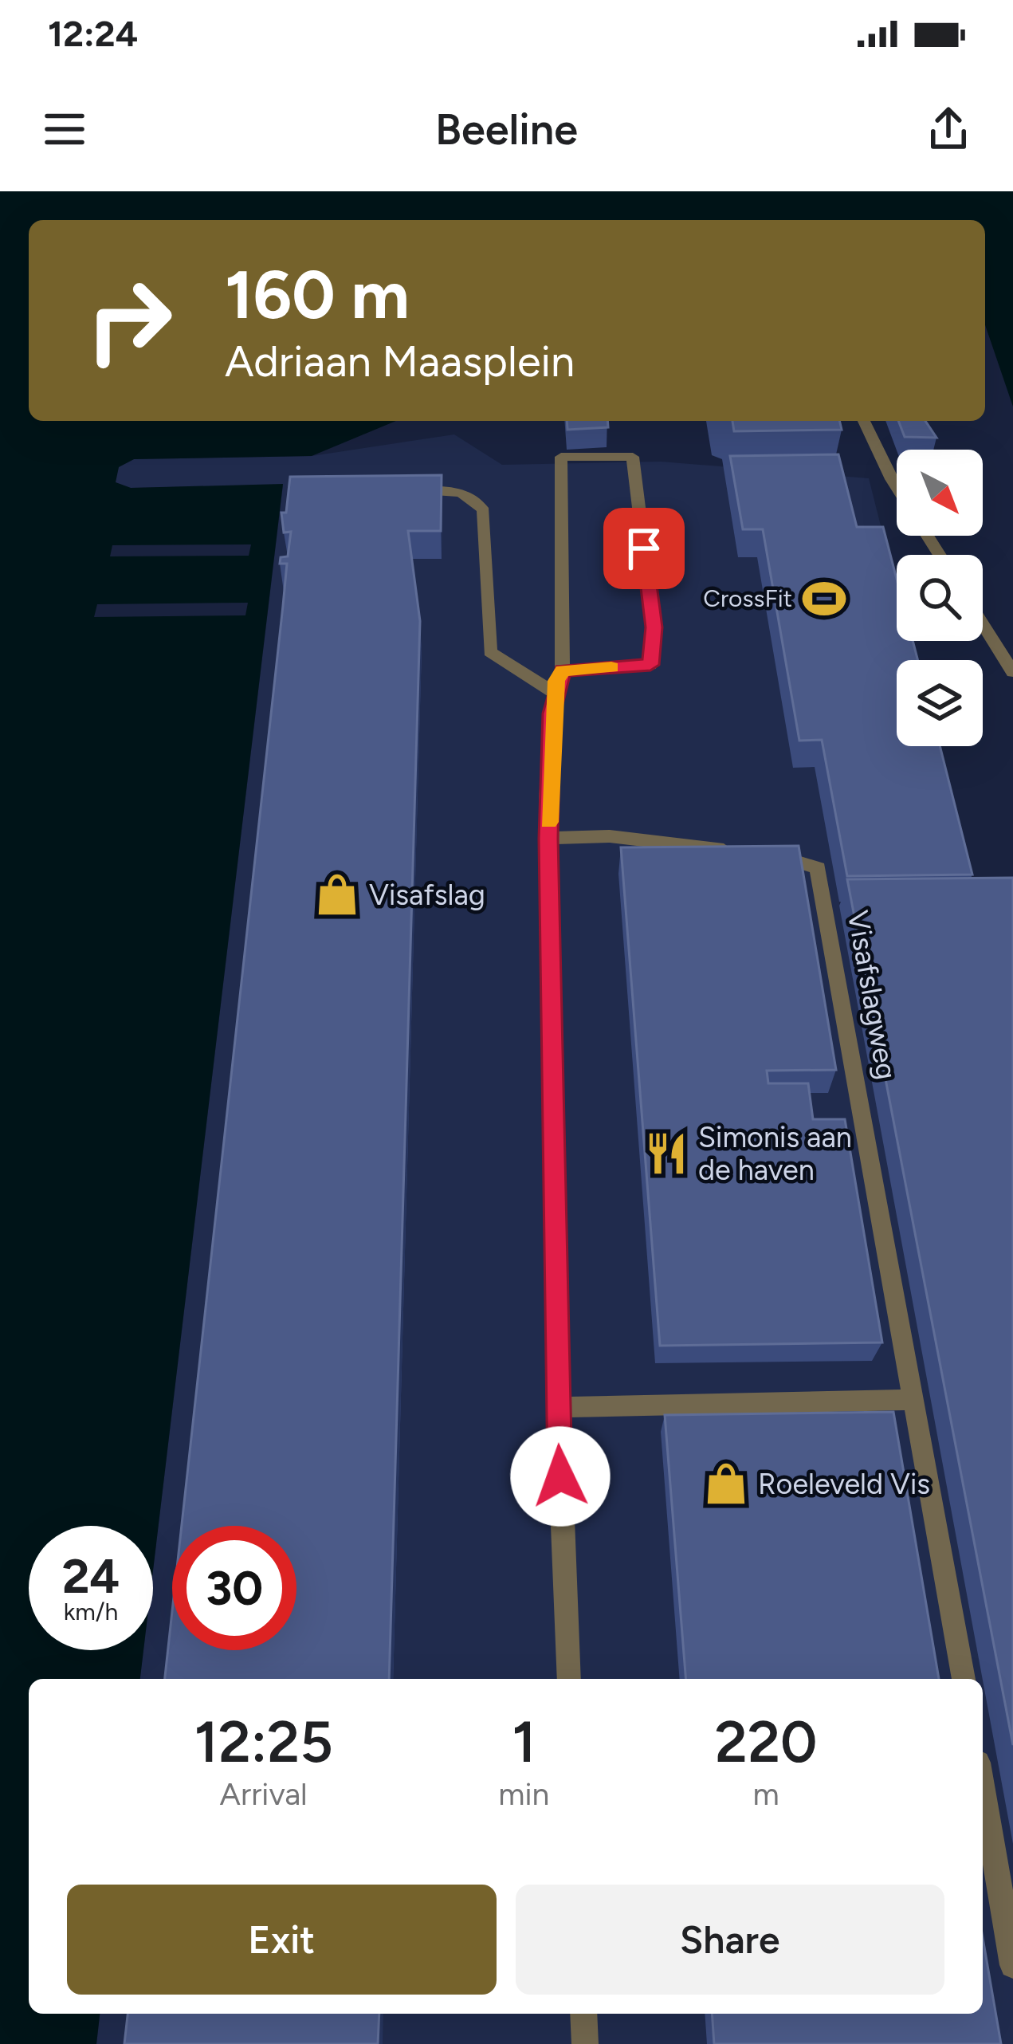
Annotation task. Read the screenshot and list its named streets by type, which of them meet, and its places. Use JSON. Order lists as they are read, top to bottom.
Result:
{
  "streets": {
    "street": ["Visafslagweg"]
  },
  "places": {
    "sports": ["CrossFit"],
    "shop": ["Visafslag", "Roeleveld Vis"],
    "restaurant": ["Simonis aan de haven"]
  },
  "north": "bottom right",
  "page": {
    "status": "12:24",
    "header": "Beeline",
    "turn": ["160 m", "Adriaan Maasplein"],
    "speed": "24 km/h",
    "limit": "30",
    "eta": [
      "12:25",
      "Arrival",
      "1",
      "min",
      "220",
      "m"
    ],
    "buttons": ["Exit", "Share"]
  }
}
